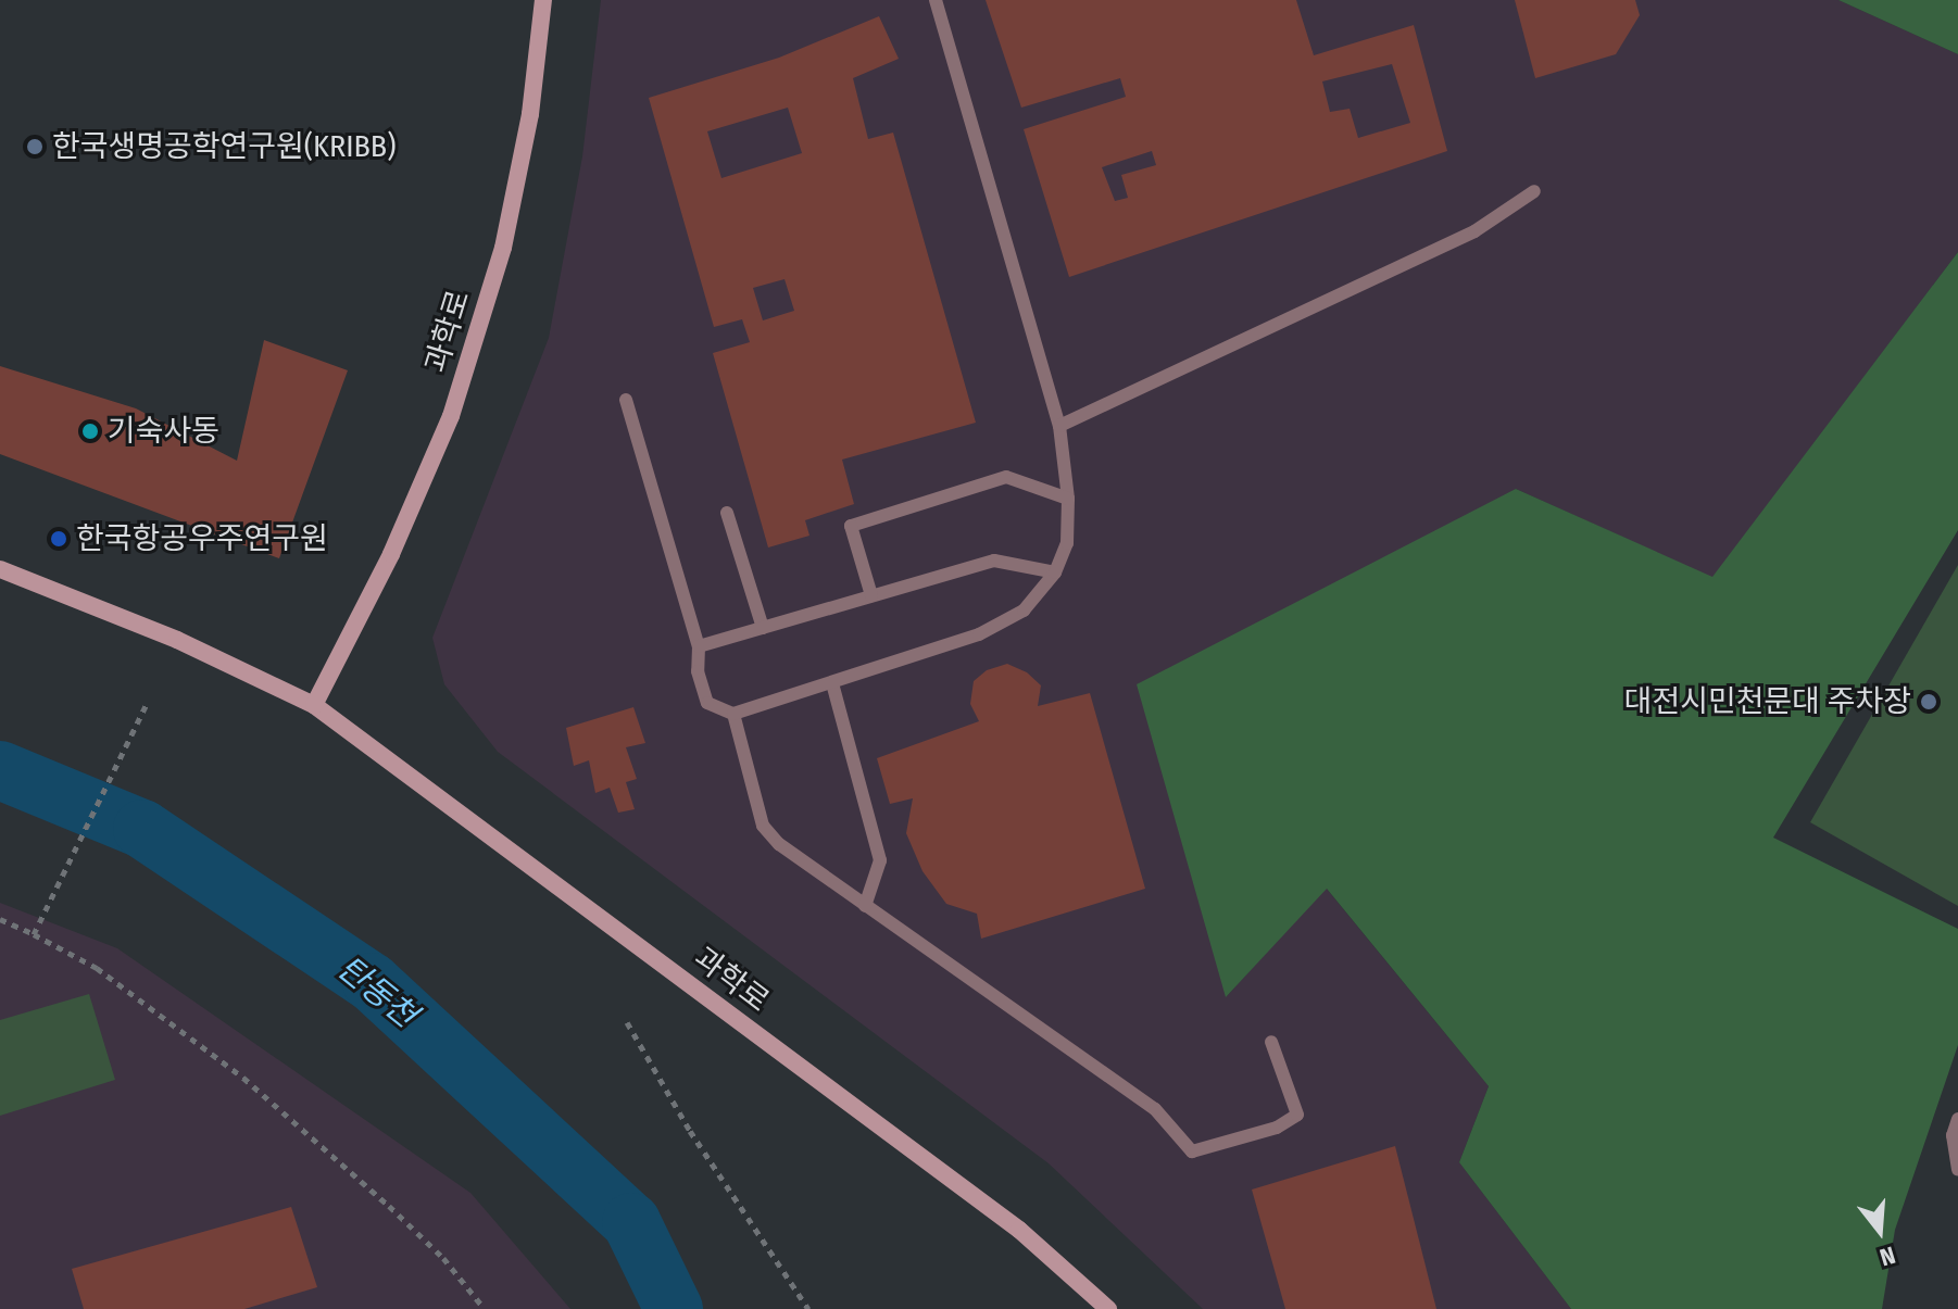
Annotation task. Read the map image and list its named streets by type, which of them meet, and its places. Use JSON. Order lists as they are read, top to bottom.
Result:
{
  "streets": {
    "main road": ["과학로"]
  },
  "water": ["탄동천"],
  "places": [
    "한국생명공학연구원(KRIBB)",
    "기숙사동",
    "한국항공우주연구원",
    "대전시민천문대 주차장"
  ],
  "north": "bottom"
}
